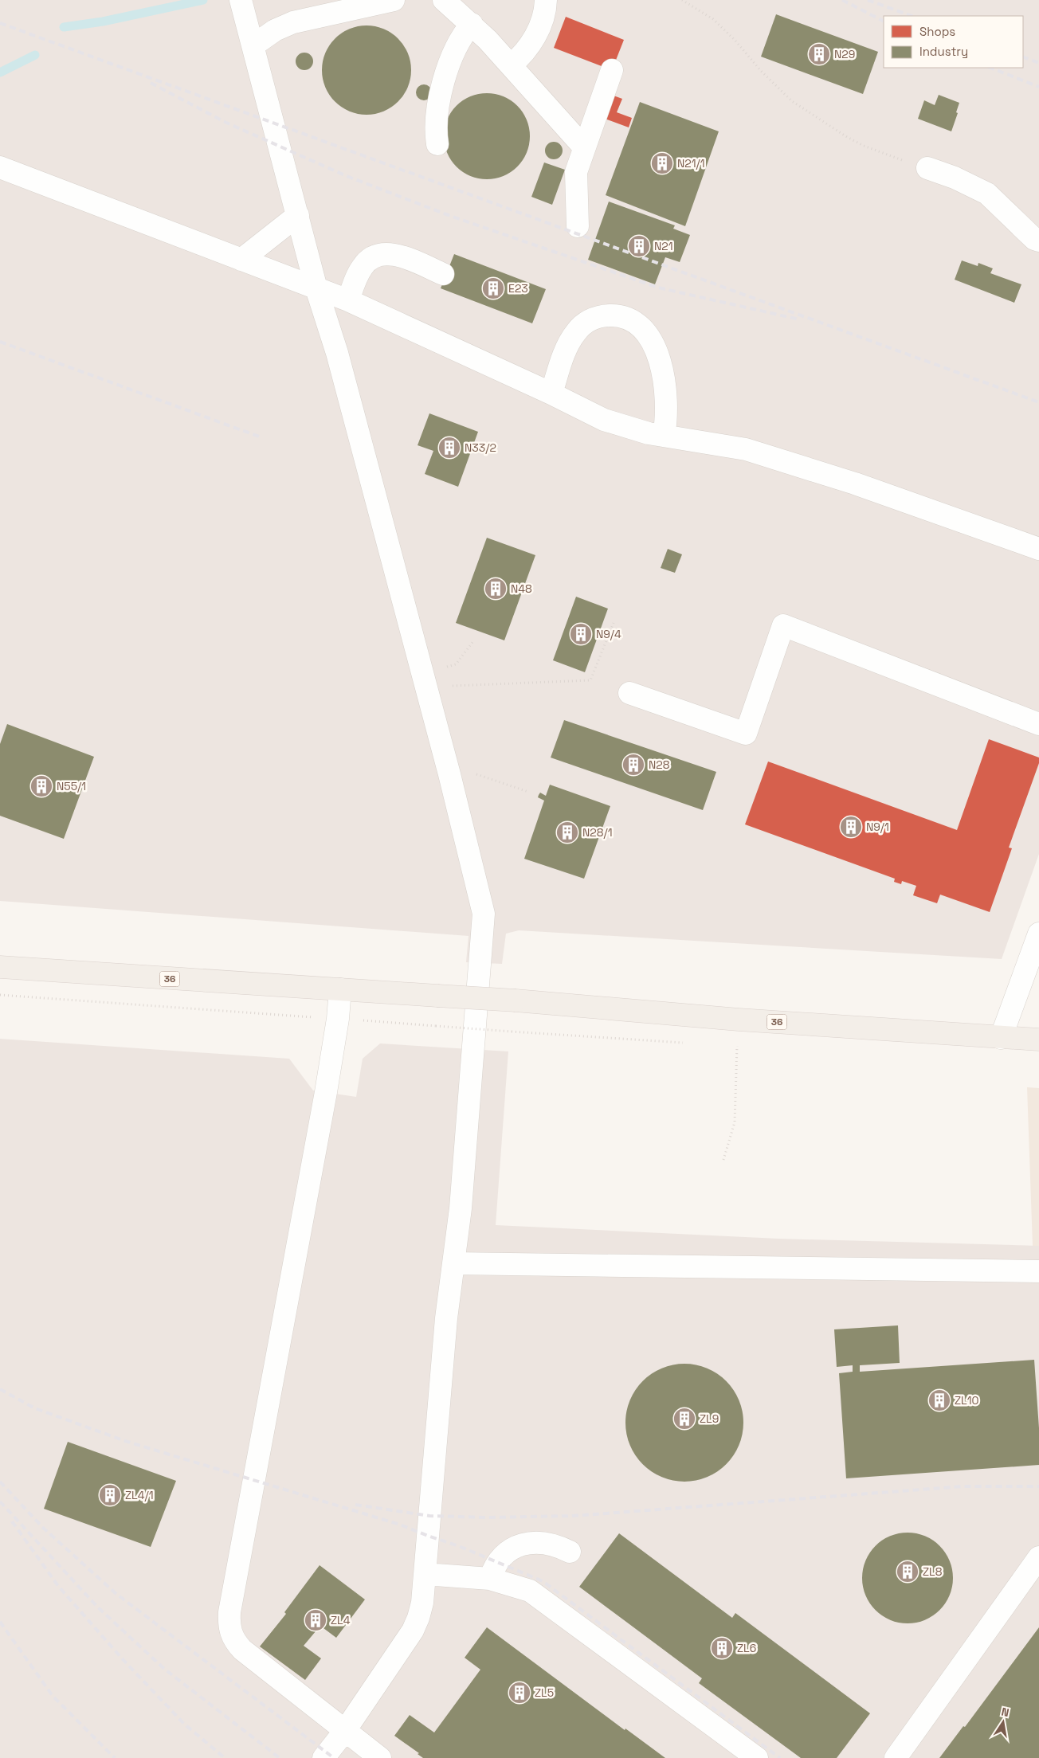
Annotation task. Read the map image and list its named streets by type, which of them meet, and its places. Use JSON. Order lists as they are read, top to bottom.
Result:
{
  "streets": {
    "main road": ["36"]
  },
  "places": {
    "building": [
      "N29",
      "N21/1",
      "N21",
      "E23",
      "N33/2",
      "N48",
      "N9/4",
      "N28",
      "N55/1",
      "N9/1",
      "N28/1",
      "ZL10",
      "ZL9",
      "ZL4/1",
      "ZL8",
      "ZL4",
      "ZL6",
      "ZL5"
    ]
  },
  "legend": ["Shops", "Industry"],
  "north": "top"
}
